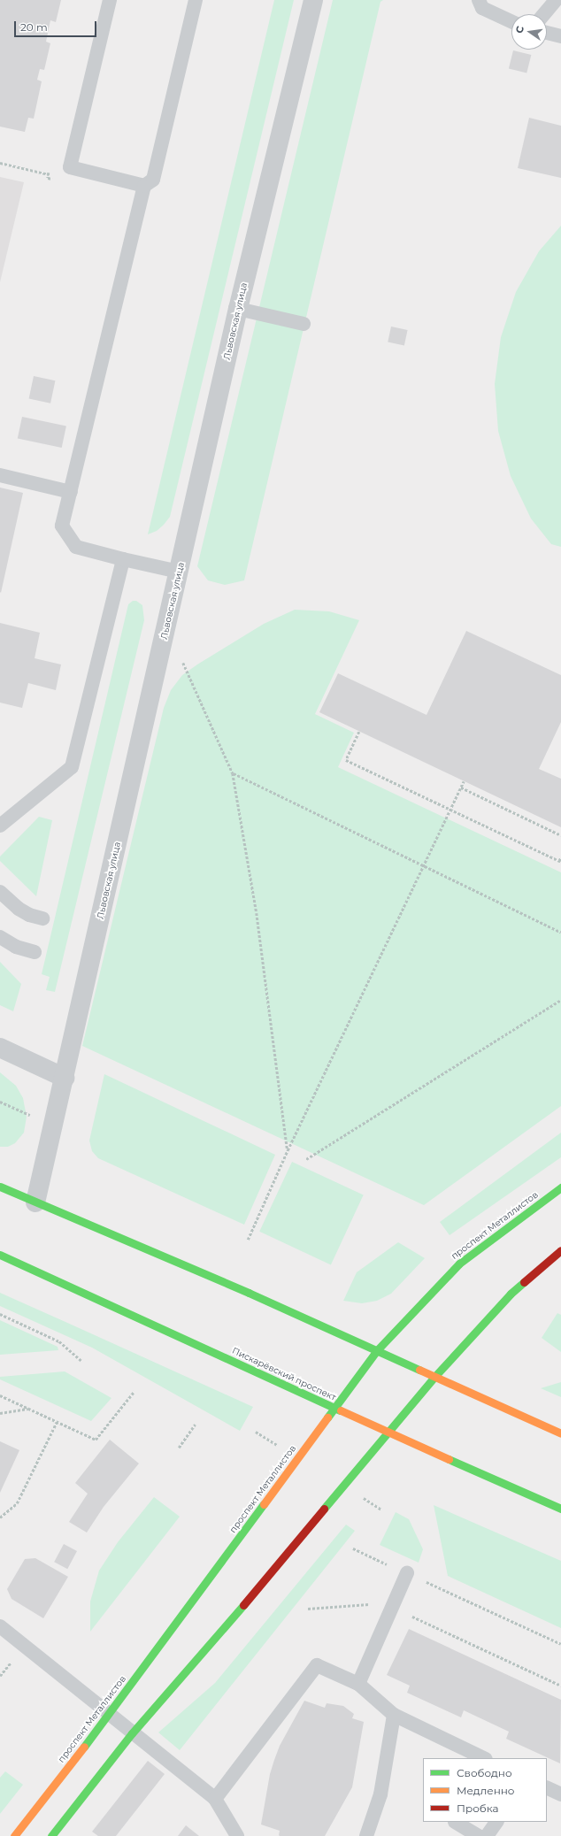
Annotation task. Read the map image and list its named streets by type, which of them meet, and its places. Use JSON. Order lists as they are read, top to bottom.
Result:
{
  "streets": {
    "street": ["Львовская улица", "проспект Металлистов", "Пискарёвский проспект"]
  },
  "crossings": [
    ["проспект Металлистов", "Пискарёвский проспект"]
  ],
  "legend": ["Свободно", "Медленно", "Пробка"],
  "scale_bar": "20 m",
  "north": "left"
}
